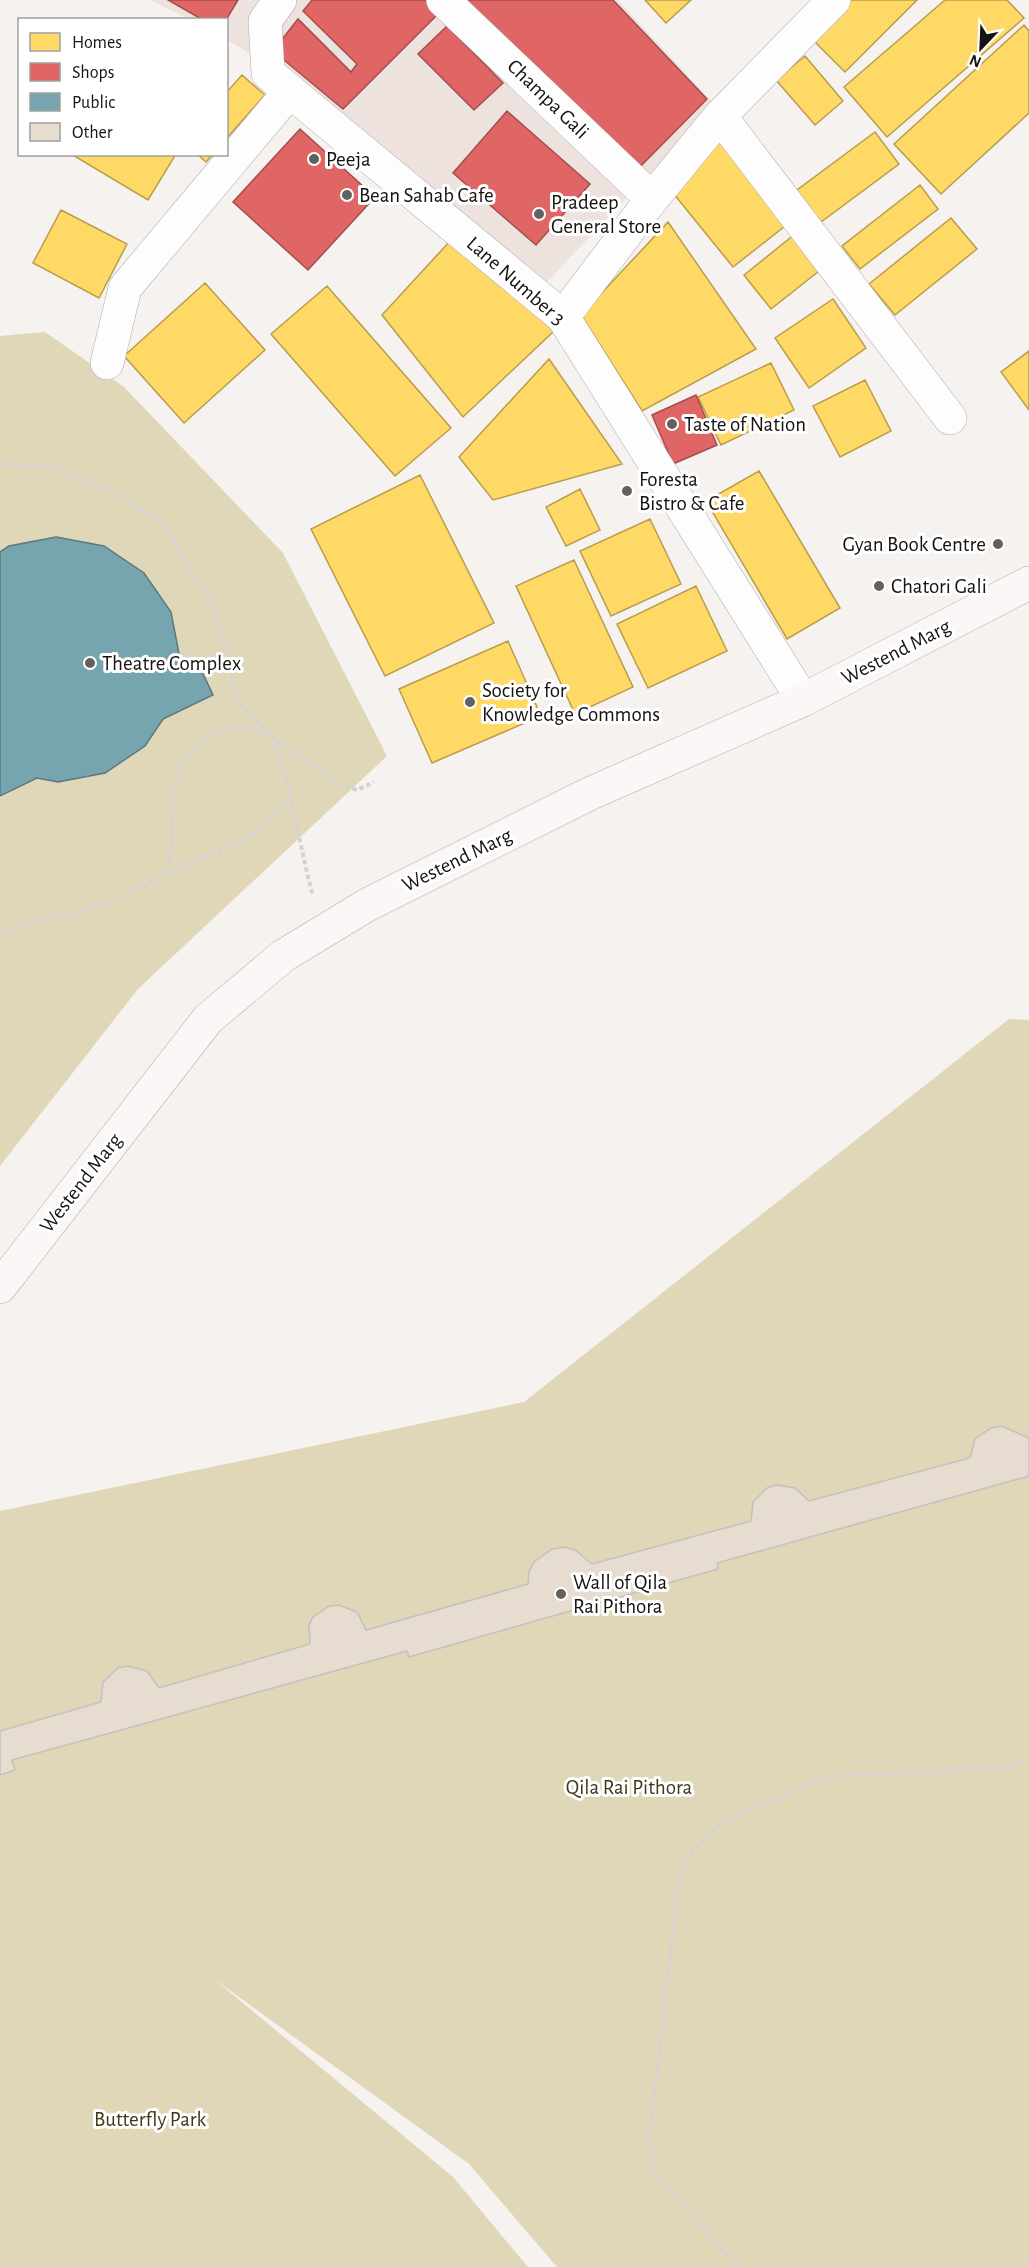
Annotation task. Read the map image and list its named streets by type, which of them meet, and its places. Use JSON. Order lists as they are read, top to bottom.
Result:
{
  "streets": {
    "street": ["Champa Gali", "Lane Number 3", "Westend Marg"]
  },
  "crossings": [
    ["Lane Number 3", "Westend Marg"]
  ],
  "parks": ["Qila Rai Pithora", "Butterfly Park"],
  "places": [
    "Peeja",
    "Bean Sahab Cafe",
    "Pradeep General Store",
    "Taste of Nation",
    "Foresta Bistro & Cafe",
    "Gyan Book Centre",
    "Chatori Gali",
    "Theatre Complex",
    "Society for Knowledge Commons",
    "Wall of Qila Rai Pithora"
  ],
  "legend": [
    "Homes",
    "Shops",
    "Public",
    "Other"
  ],
  "north": "bottom left"
}
